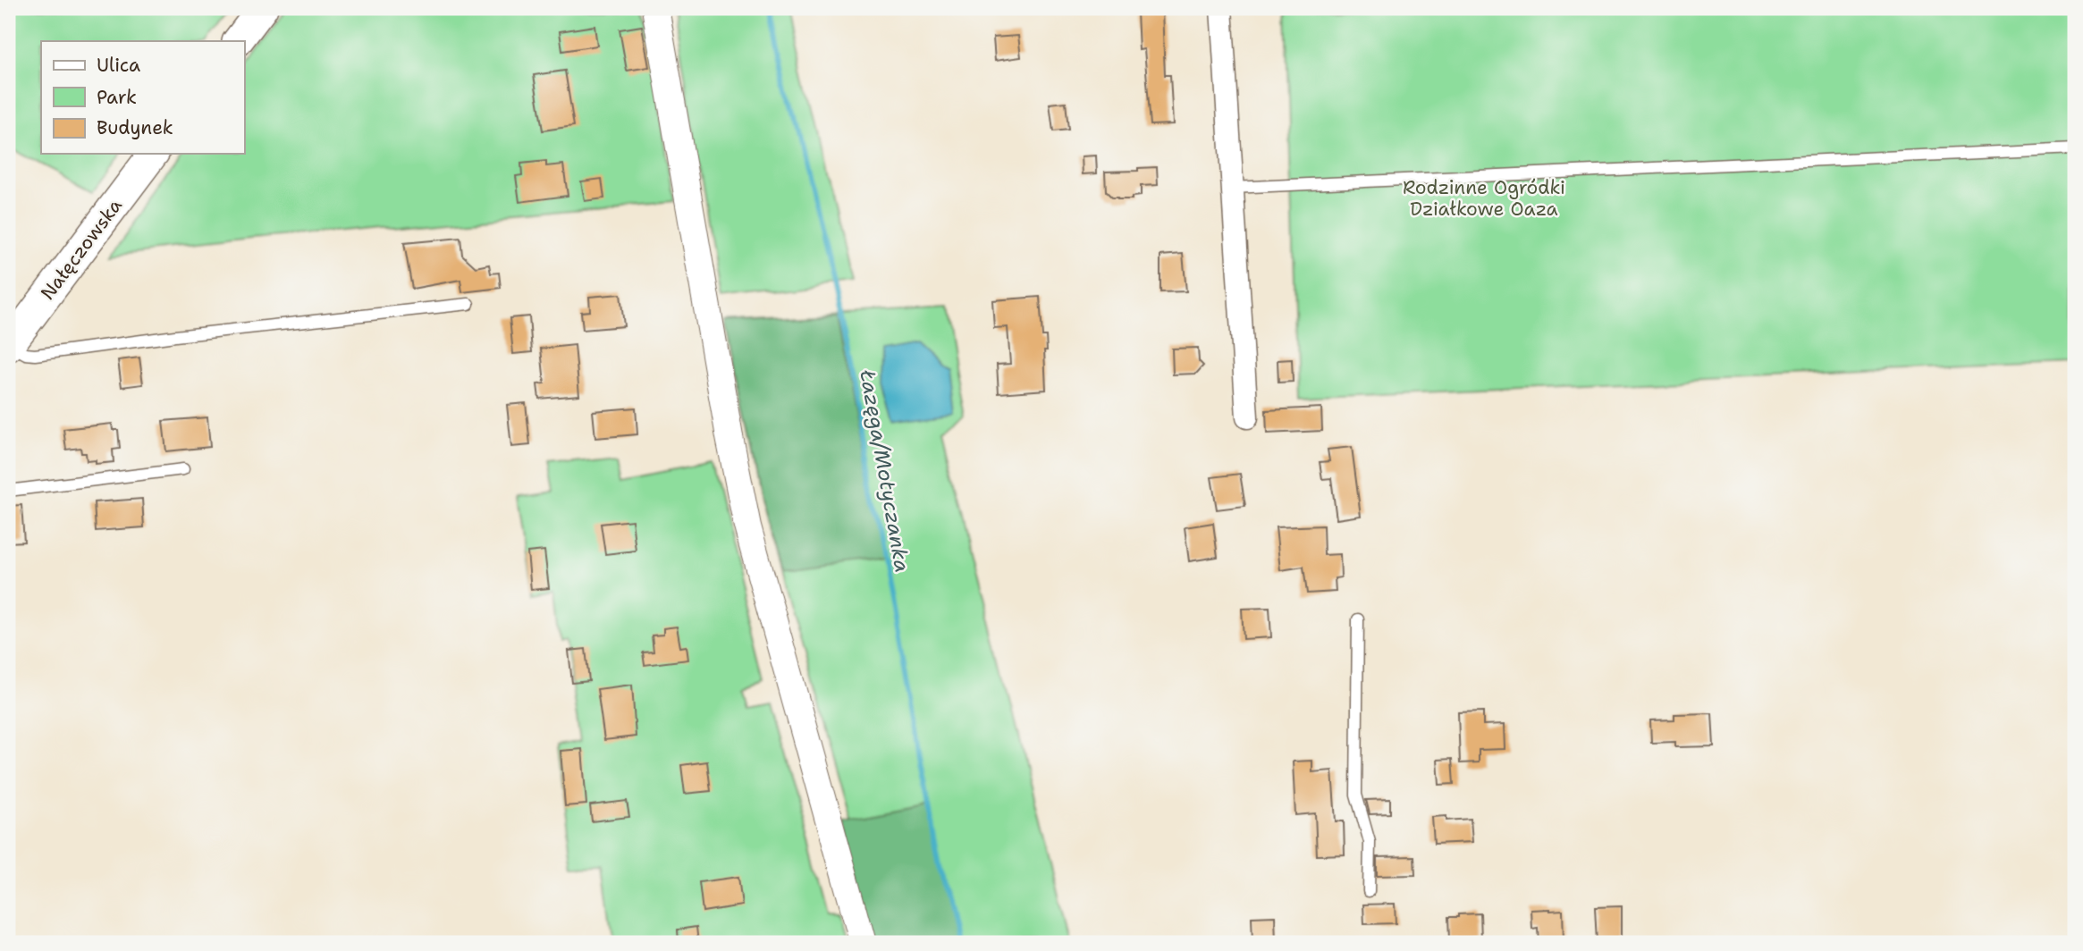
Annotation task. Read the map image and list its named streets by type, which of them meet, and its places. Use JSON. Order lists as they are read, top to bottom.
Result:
{
  "streets": {
    "main road": ["Nałęczowska"]
  },
  "water": ["Łazęga/Motyczanka"],
  "parks": ["Rodzinne Ogródki Działkowe Oaza"],
  "legend": ["Ulica", "Park", "Budynek"]
}
